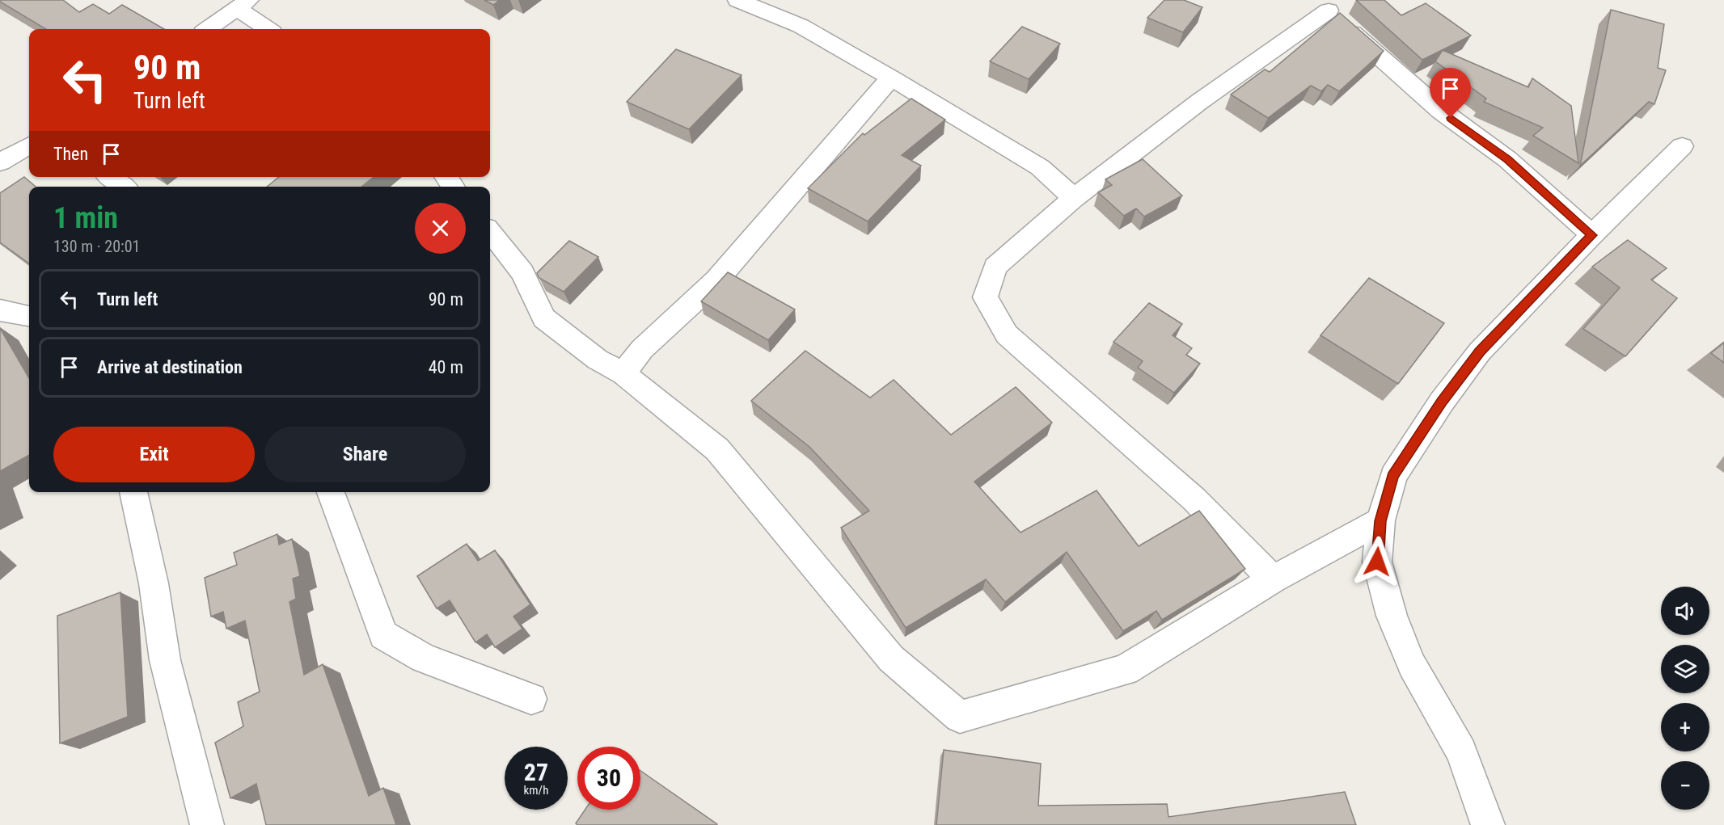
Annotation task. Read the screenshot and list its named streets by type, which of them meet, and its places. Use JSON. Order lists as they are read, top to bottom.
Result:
{
  "page": {
    "turn": ["90 m", "Turn left"],
    "then": "Then",
    "heading": ["1 min", "130 m · 20:01"],
    "list": [
      {
        "name": "Turn left",
        "value": "90 m"
      },
      {
        "name": "Arrive at destination",
        "value": "40 m"
      }
    ],
    "buttons": ["Exit", "Share"],
    "map_buttons": ["+", "−"],
    "speed": "27 km/h",
    "limit": "30"
  }
}
